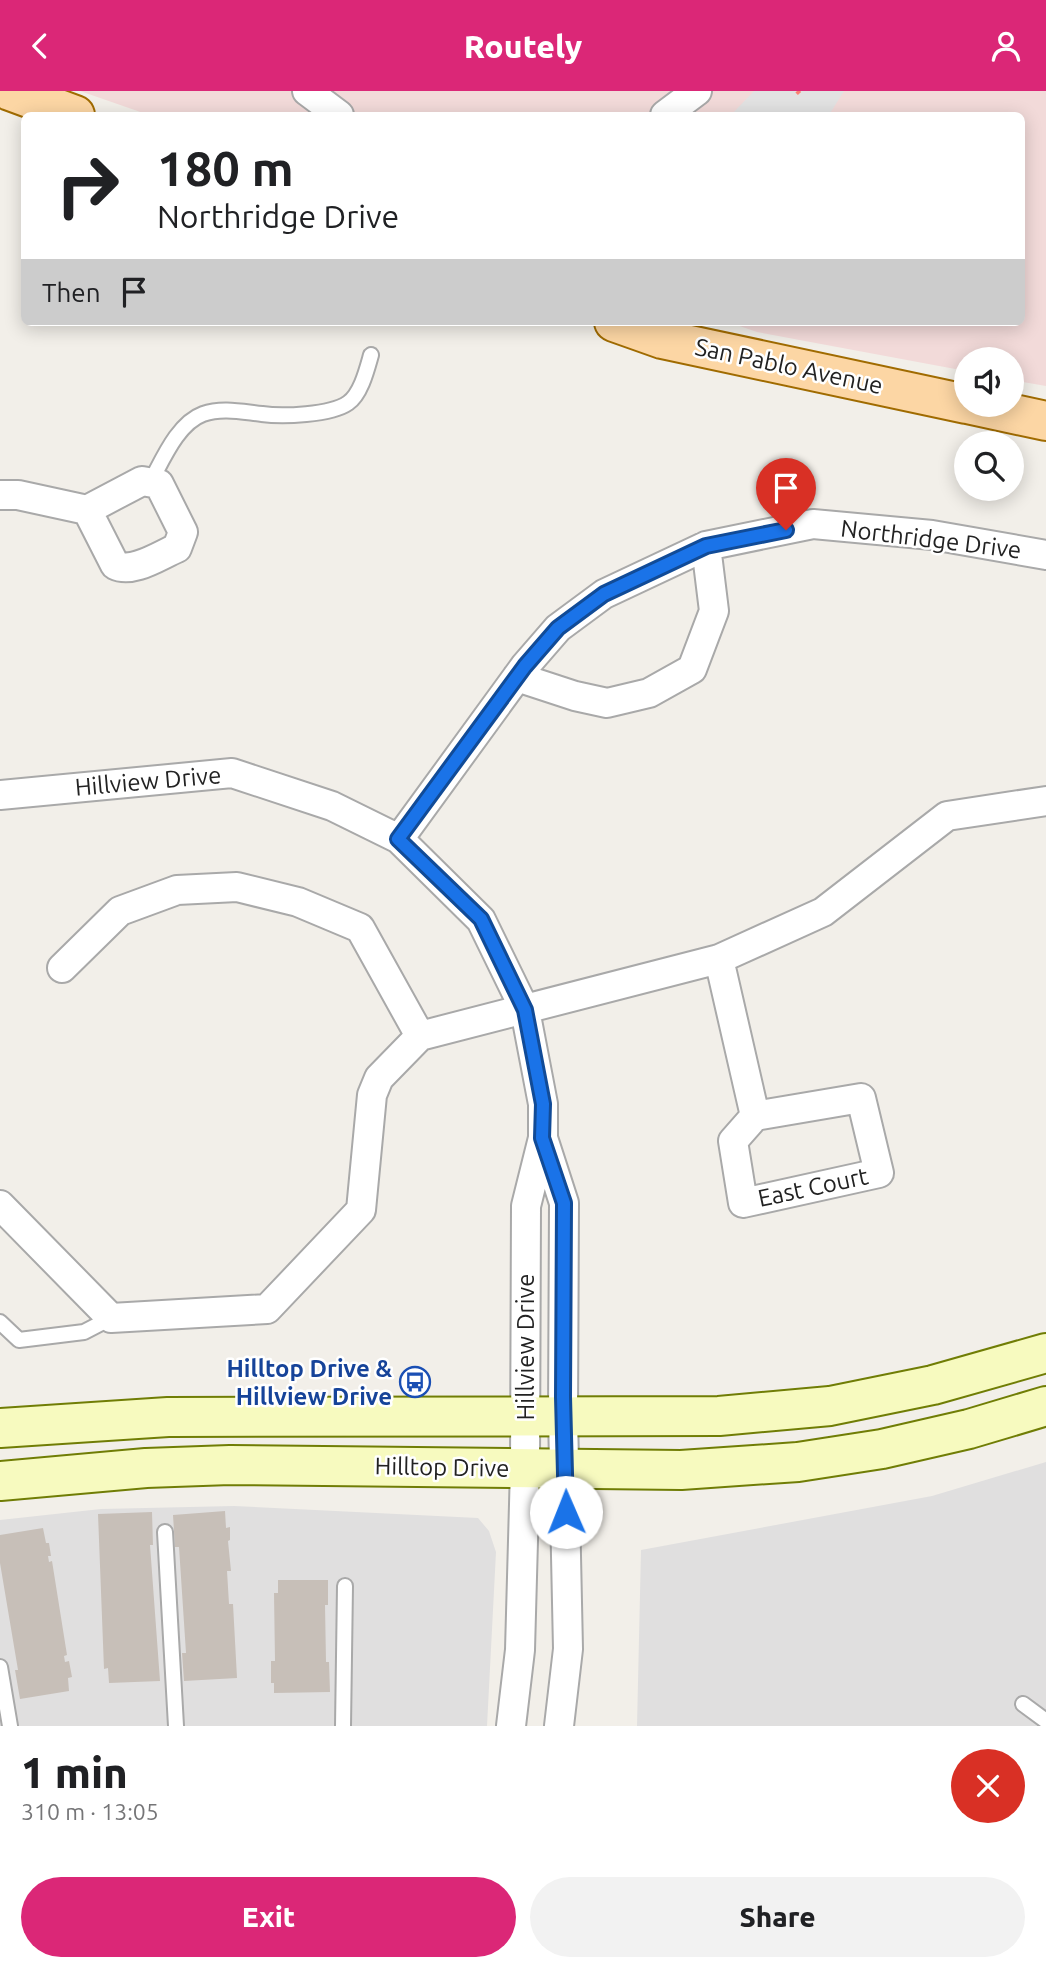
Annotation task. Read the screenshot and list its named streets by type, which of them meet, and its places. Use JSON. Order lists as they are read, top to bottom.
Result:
{
  "streets": {
    "main road": ["San Pablo Avenue", "Hilltop Drive"],
    "street": ["Northridge Drive", "Hillview Drive", "East Court"]
  },
  "crossings": [
    ["Northridge Drive", "Hillview Drive"],
    ["Hillview Drive", "Hilltop Drive"]
  ],
  "places": {
    "bus stop": ["Hilltop Drive & Hillview Drive"]
  },
  "page": {
    "header": "Routely",
    "turn": ["180 m", "Northridge Drive"],
    "then": "Then",
    "heading": ["1 min", "310 m · 13:05"],
    "buttons": ["Exit", "Share"]
  }
}
